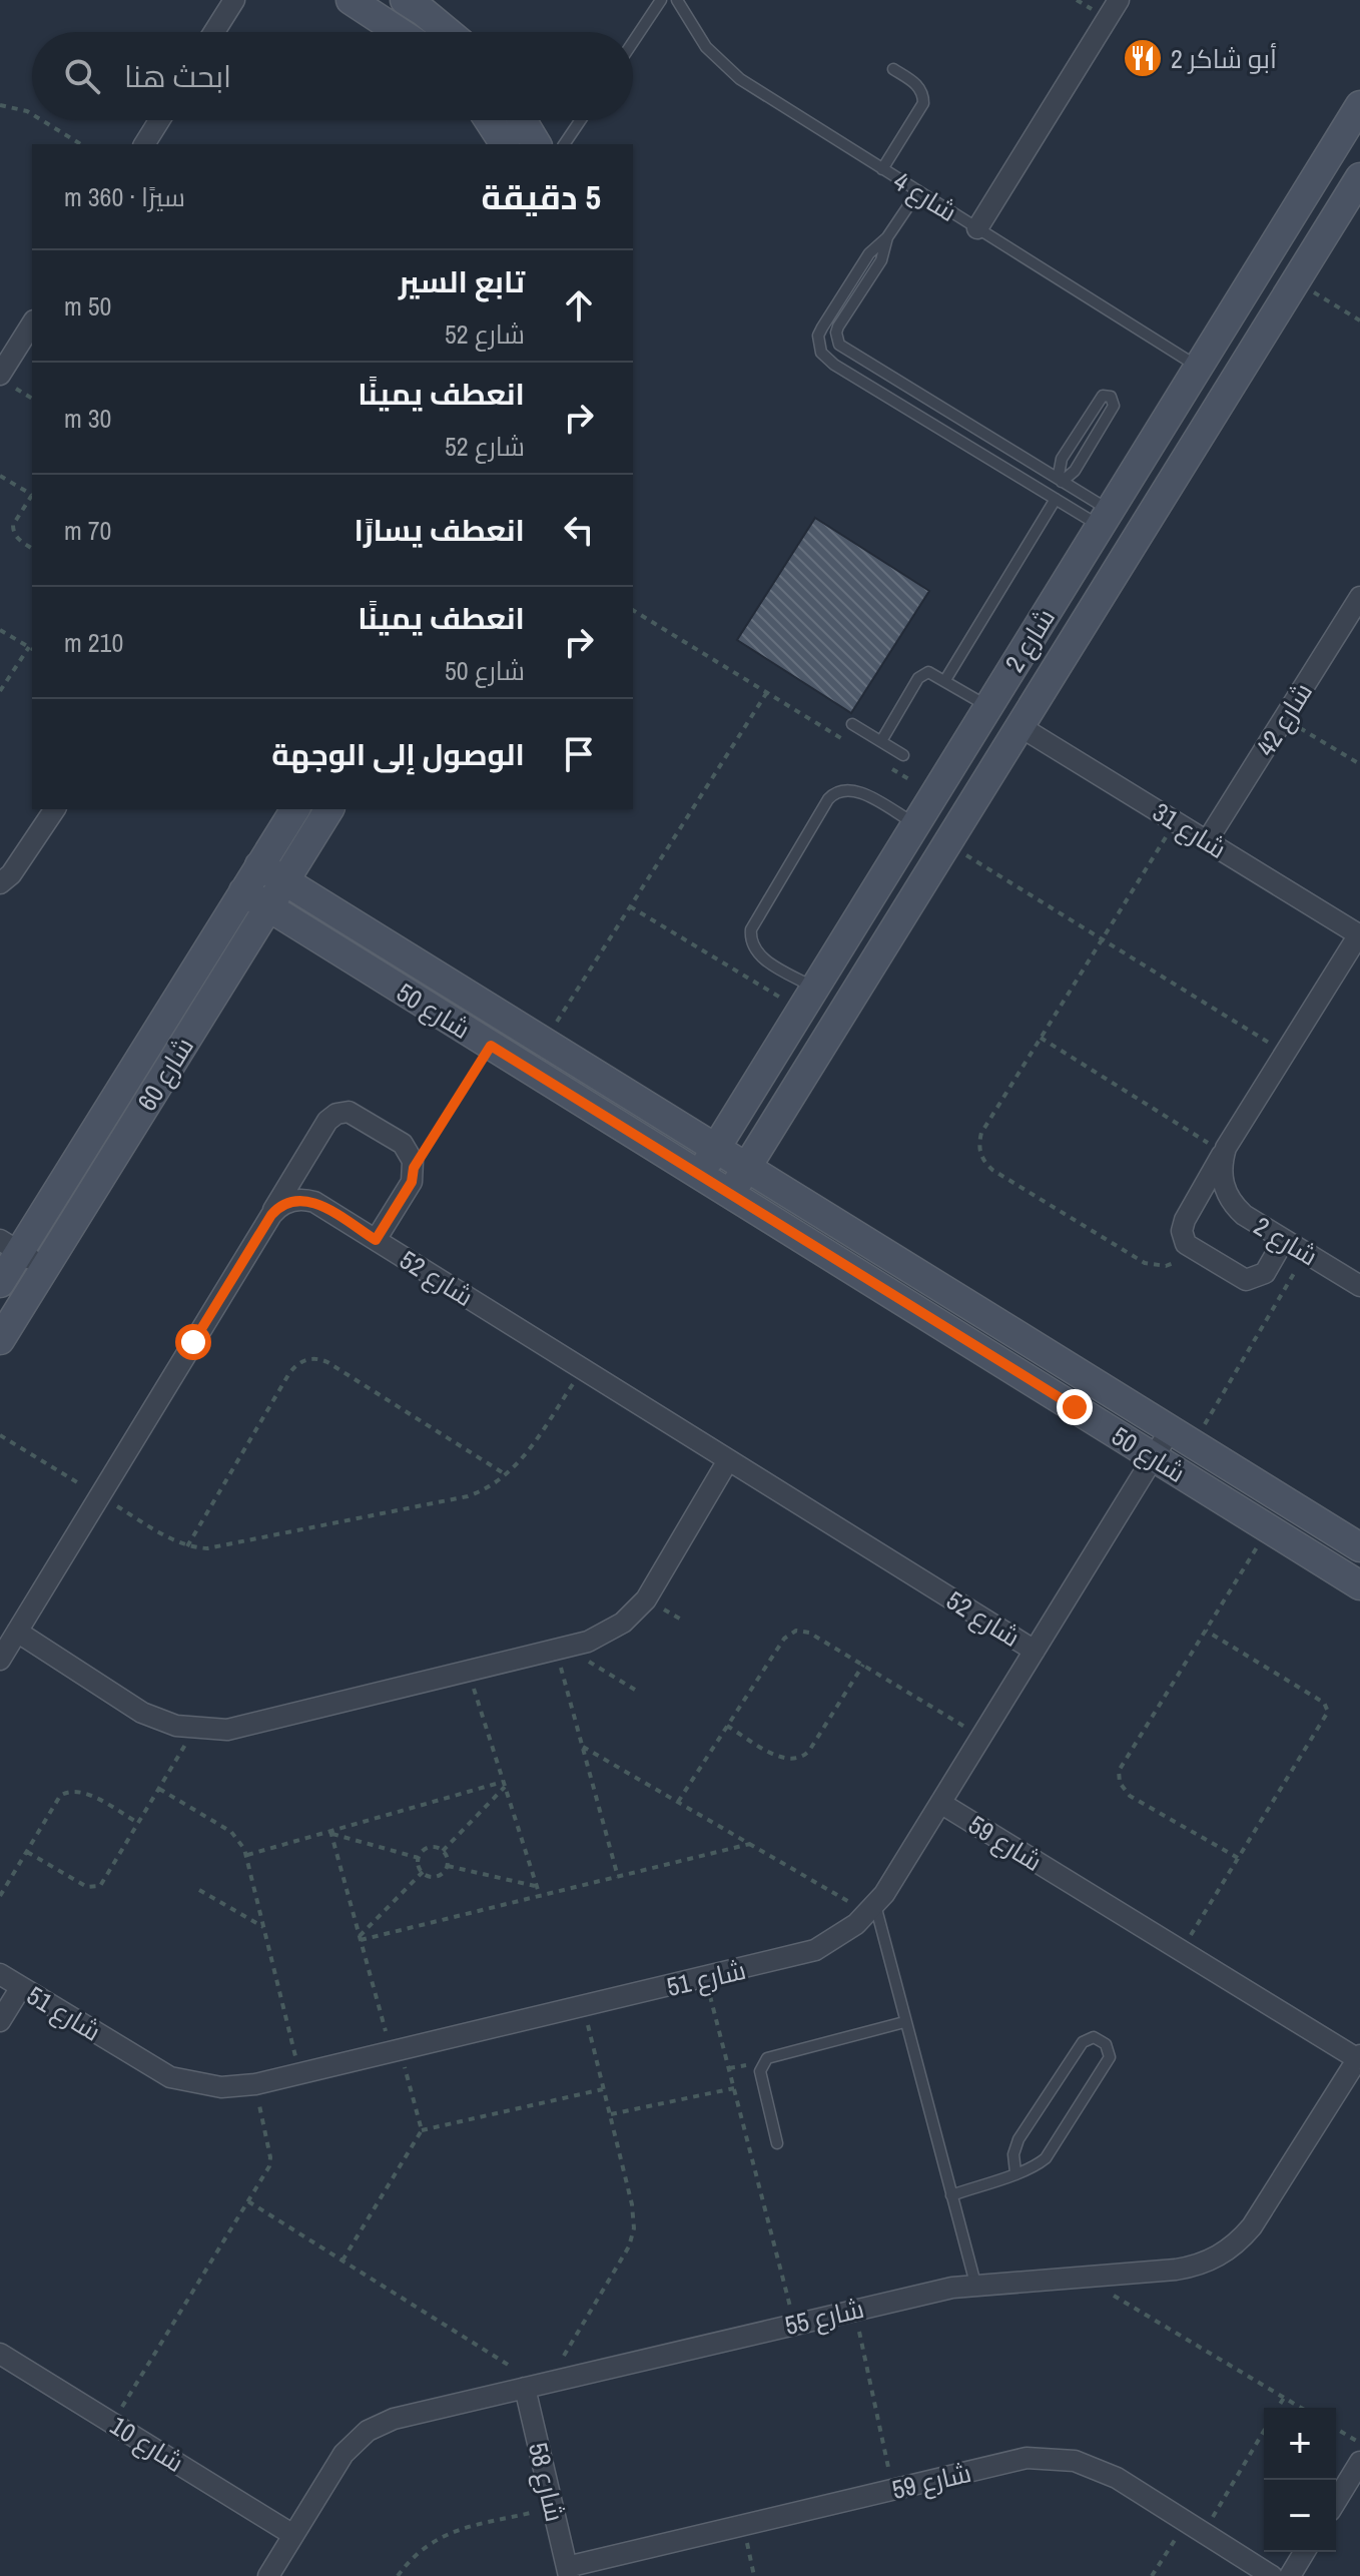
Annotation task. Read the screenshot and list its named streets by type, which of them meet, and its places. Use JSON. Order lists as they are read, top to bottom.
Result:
{
  "streets": {
    "street": [
      "شارع 2",
      "شارع 42",
      "شارع 31",
      "شارع 50",
      "شارع 60",
      "شارع 52",
      "شارع 59",
      "شارع 51",
      "شارع 55",
      "شارع 10",
      "شارع 58"
    ],
    "lane": ["شارع 4"]
  },
  "crossings": [
    ["شارع 4", "شارع 2"],
    ["شارع 2", "شارع 31"],
    ["شارع 2", "شارع 50"],
    ["شارع 42", "شارع 31"],
    ["شارع 50", "شارع 60"],
    ["شارع 50", "شارع 51"],
    ["شارع 52", "شارع 51"],
    ["شارع 59", "شارع 51"],
    ["شارع 59", "شارع 55"],
    ["شارع 59", "شارع 58"],
    ["شارع 55", "شارع 10"],
    ["شارع 55", "شارع 58"]
  ],
  "places": {
    "restaurant": ["أبو شاكر 2"]
  },
  "page": {
    "search": "ابحث هنا",
    "heading": ["5 دقيقة", "سيرًا · 360 m"],
    "list": [
      ["تابع السير", "شارع 52", "50 m"],
      ["انعطف يمينًا", "شارع 52", "30 m"],
      ["انعطف يسارًا", "70 m"],
      ["انعطف يمينًا", "شارع 50", "210 m"],
      "الوصول إلى الوجهة"
    ],
    "map_buttons": ["+", "−"]
  }
}
